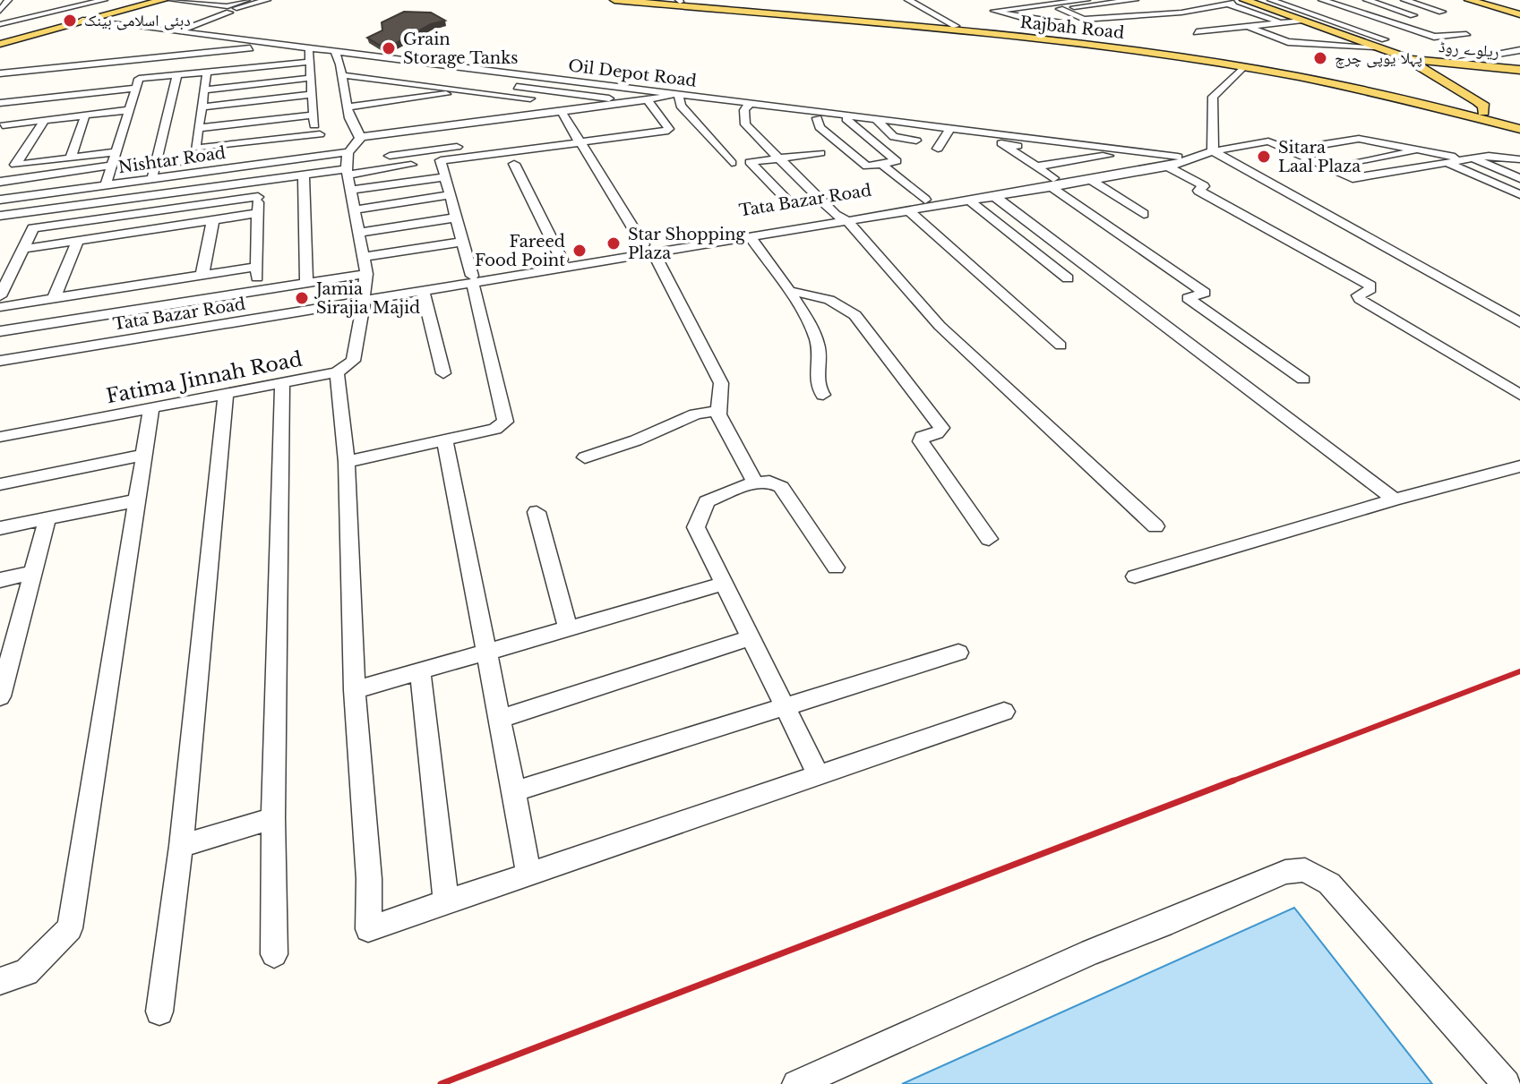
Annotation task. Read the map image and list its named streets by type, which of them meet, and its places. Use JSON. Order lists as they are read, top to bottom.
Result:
{
  "streets": {
    "main road": ["Rajbah Road", "ریلوے روڈ"],
    "street": [
      "Oil Depot Road",
      "Nishtar Road",
      "Tata Bazar Road",
      "Fatima Jinnah Road"
    ]
  },
  "crossings": [
    ["Rajbah Road", "ریلوے روڈ"],
    ["Oil Depot Road", "Tata Bazar Road"]
  ],
  "places": [
    "دبئی اسلامی بینک",
    "Grain Storage Tanks",
    "پہلا یوپی چرچ",
    "Sitara Laal Plaza",
    "Star Shopping Plaza",
    "Fareed Food Point",
    "Jamia Sirajia Majid"
  ]
}
